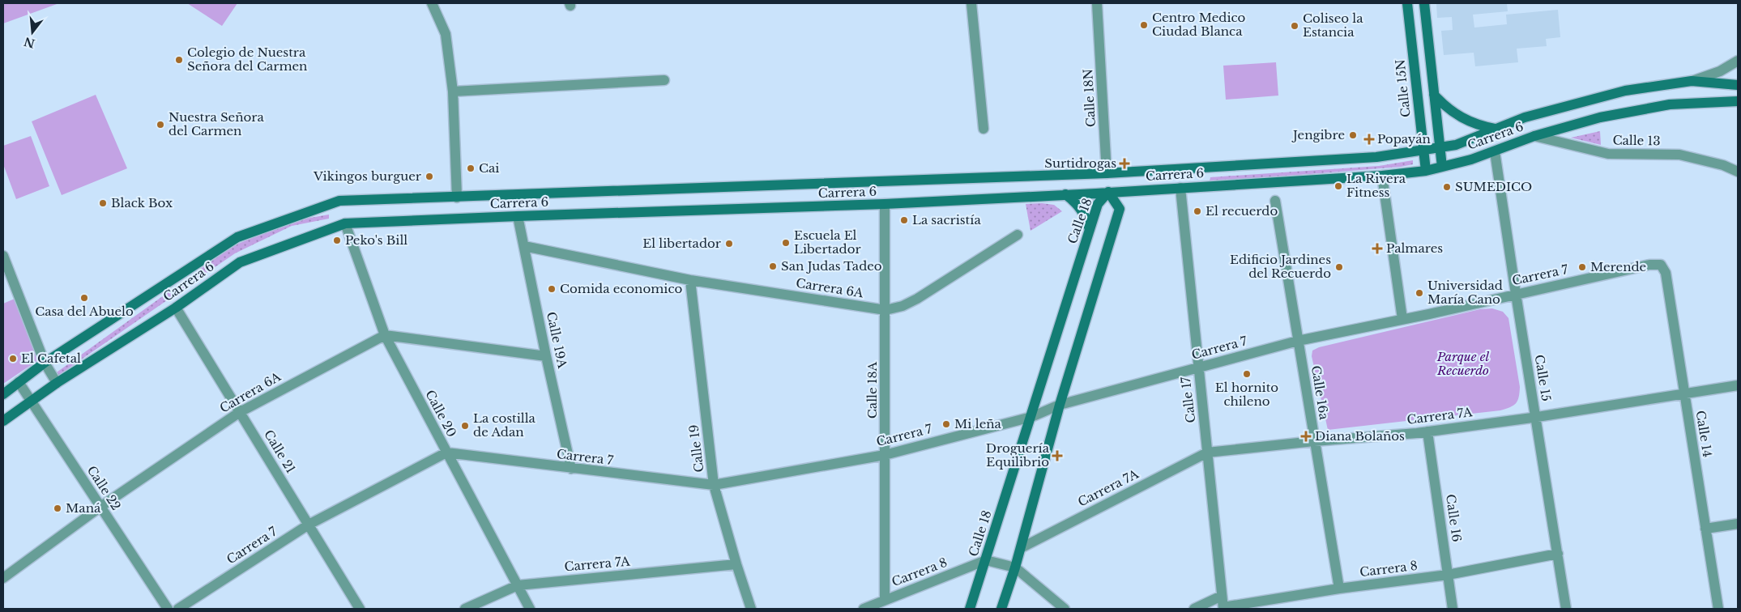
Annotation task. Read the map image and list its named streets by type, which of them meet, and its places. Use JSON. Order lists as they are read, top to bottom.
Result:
{
  "streets": {
    "main road": [
      "Calle 15N",
      "Calle 18N",
      "Carrera 6",
      "Calle 18"
    ],
    "street": [
      "Calle 13",
      "Carrera 7",
      "Carrera 6A",
      "Calle 19A",
      "Calle 15",
      "Calle 18A",
      "Calle 16a",
      "Calle 17",
      "Calle 20",
      "Carrera 7A",
      "Calle 14",
      "Calle 19",
      "Calle 21",
      "Calle 22",
      "Calle 16",
      "Carrera 8"
    ]
  },
  "crossings": [
    ["Calle 15N", "Carrera 6"],
    ["Calle 18N", "Carrera 6"],
    ["Calle 18N", "Calle 18"],
    ["Carrera 6", "Calle 13"],
    ["Carrera 6", "Calle 18"],
    ["Carrera 6", "Calle 19A"],
    ["Carrera 6", "Calle 15"],
    ["Carrera 6", "Calle 18A"],
    ["Carrera 6", "Calle 17"],
    ["Carrera 6", "Calle 20"],
    ["Carrera 6", "Calle 21"],
    ["Carrera 6", "Calle 22"],
    ["Calle 18", "Carrera 7"],
    ["Calle 18", "Carrera 7A"],
    ["Calle 18", "Carrera 8"],
    ["Carrera 7", "Calle 19A"],
    ["Carrera 7", "Calle 15"],
    ["Carrera 7", "Calle 18A"],
    ["Carrera 7", "Calle 16a"],
    ["Carrera 7", "Calle 17"],
    ["Carrera 7", "Calle 20"],
    ["Carrera 7", "Calle 14"],
    ["Carrera 7", "Calle 19"],
    ["Carrera 7", "Calle 21"],
    ["Carrera 6A", "Calle 19A"],
    ["Carrera 6A", "Calle 18A"],
    ["Carrera 6A", "Calle 20"],
    ["Carrera 6A", "Calle 19"],
    ["Carrera 6A", "Calle 21"],
    ["Carrera 6A", "Calle 22"],
    ["Calle 15", "Carrera 7A"],
    ["Calle 15", "Carrera 8"],
    ["Calle 18A", "Carrera 8"],
    ["Calle 16a", "Carrera 7A"],
    ["Calle 16a", "Carrera 8"],
    ["Calle 17", "Carrera 7A"],
    ["Calle 17", "Carrera 8"],
    ["Calle 20", "Carrera 7A"],
    ["Carrera 7A", "Calle 14"],
    ["Carrera 7A", "Calle 19"],
    ["Carrera 7A", "Calle 16"],
    ["Calle 16", "Carrera 8"]
  ],
  "parks": ["Parque el Recuerdo"],
  "places": {
    "other": [
      "Centro Medico Ciudad Blanca",
      "Coliseo la Estancia",
      "Colegio de Nuestra Señora del Carmen",
      "Nuestra Señora del Carmen",
      "Jengibre",
      "Cai",
      "Vikingos burguer",
      "La Rivera Fitness",
      "SUMEDICO",
      "Black Box",
      "El recuerdo",
      "La sacristía",
      "Peko's Bill",
      "Escuela El Libertador",
      "El libertador",
      "San Judas Tadeo",
      "Edificio Jardines del Recuerdo",
      "Merende",
      "Comida economico",
      "Universidad María Cano",
      "Casa del Abuelo",
      "El Cafetal",
      "El hornito chileno",
      "Mi leña",
      "La costilla de Adan",
      "Maná"
    ],
    "health": [
      "Popayán",
      "Surtidrogas",
      "Palmares",
      "Diana Bolaños",
      "Droguería Equilibrio"
    ]
  },
  "north": "bottom"
}
